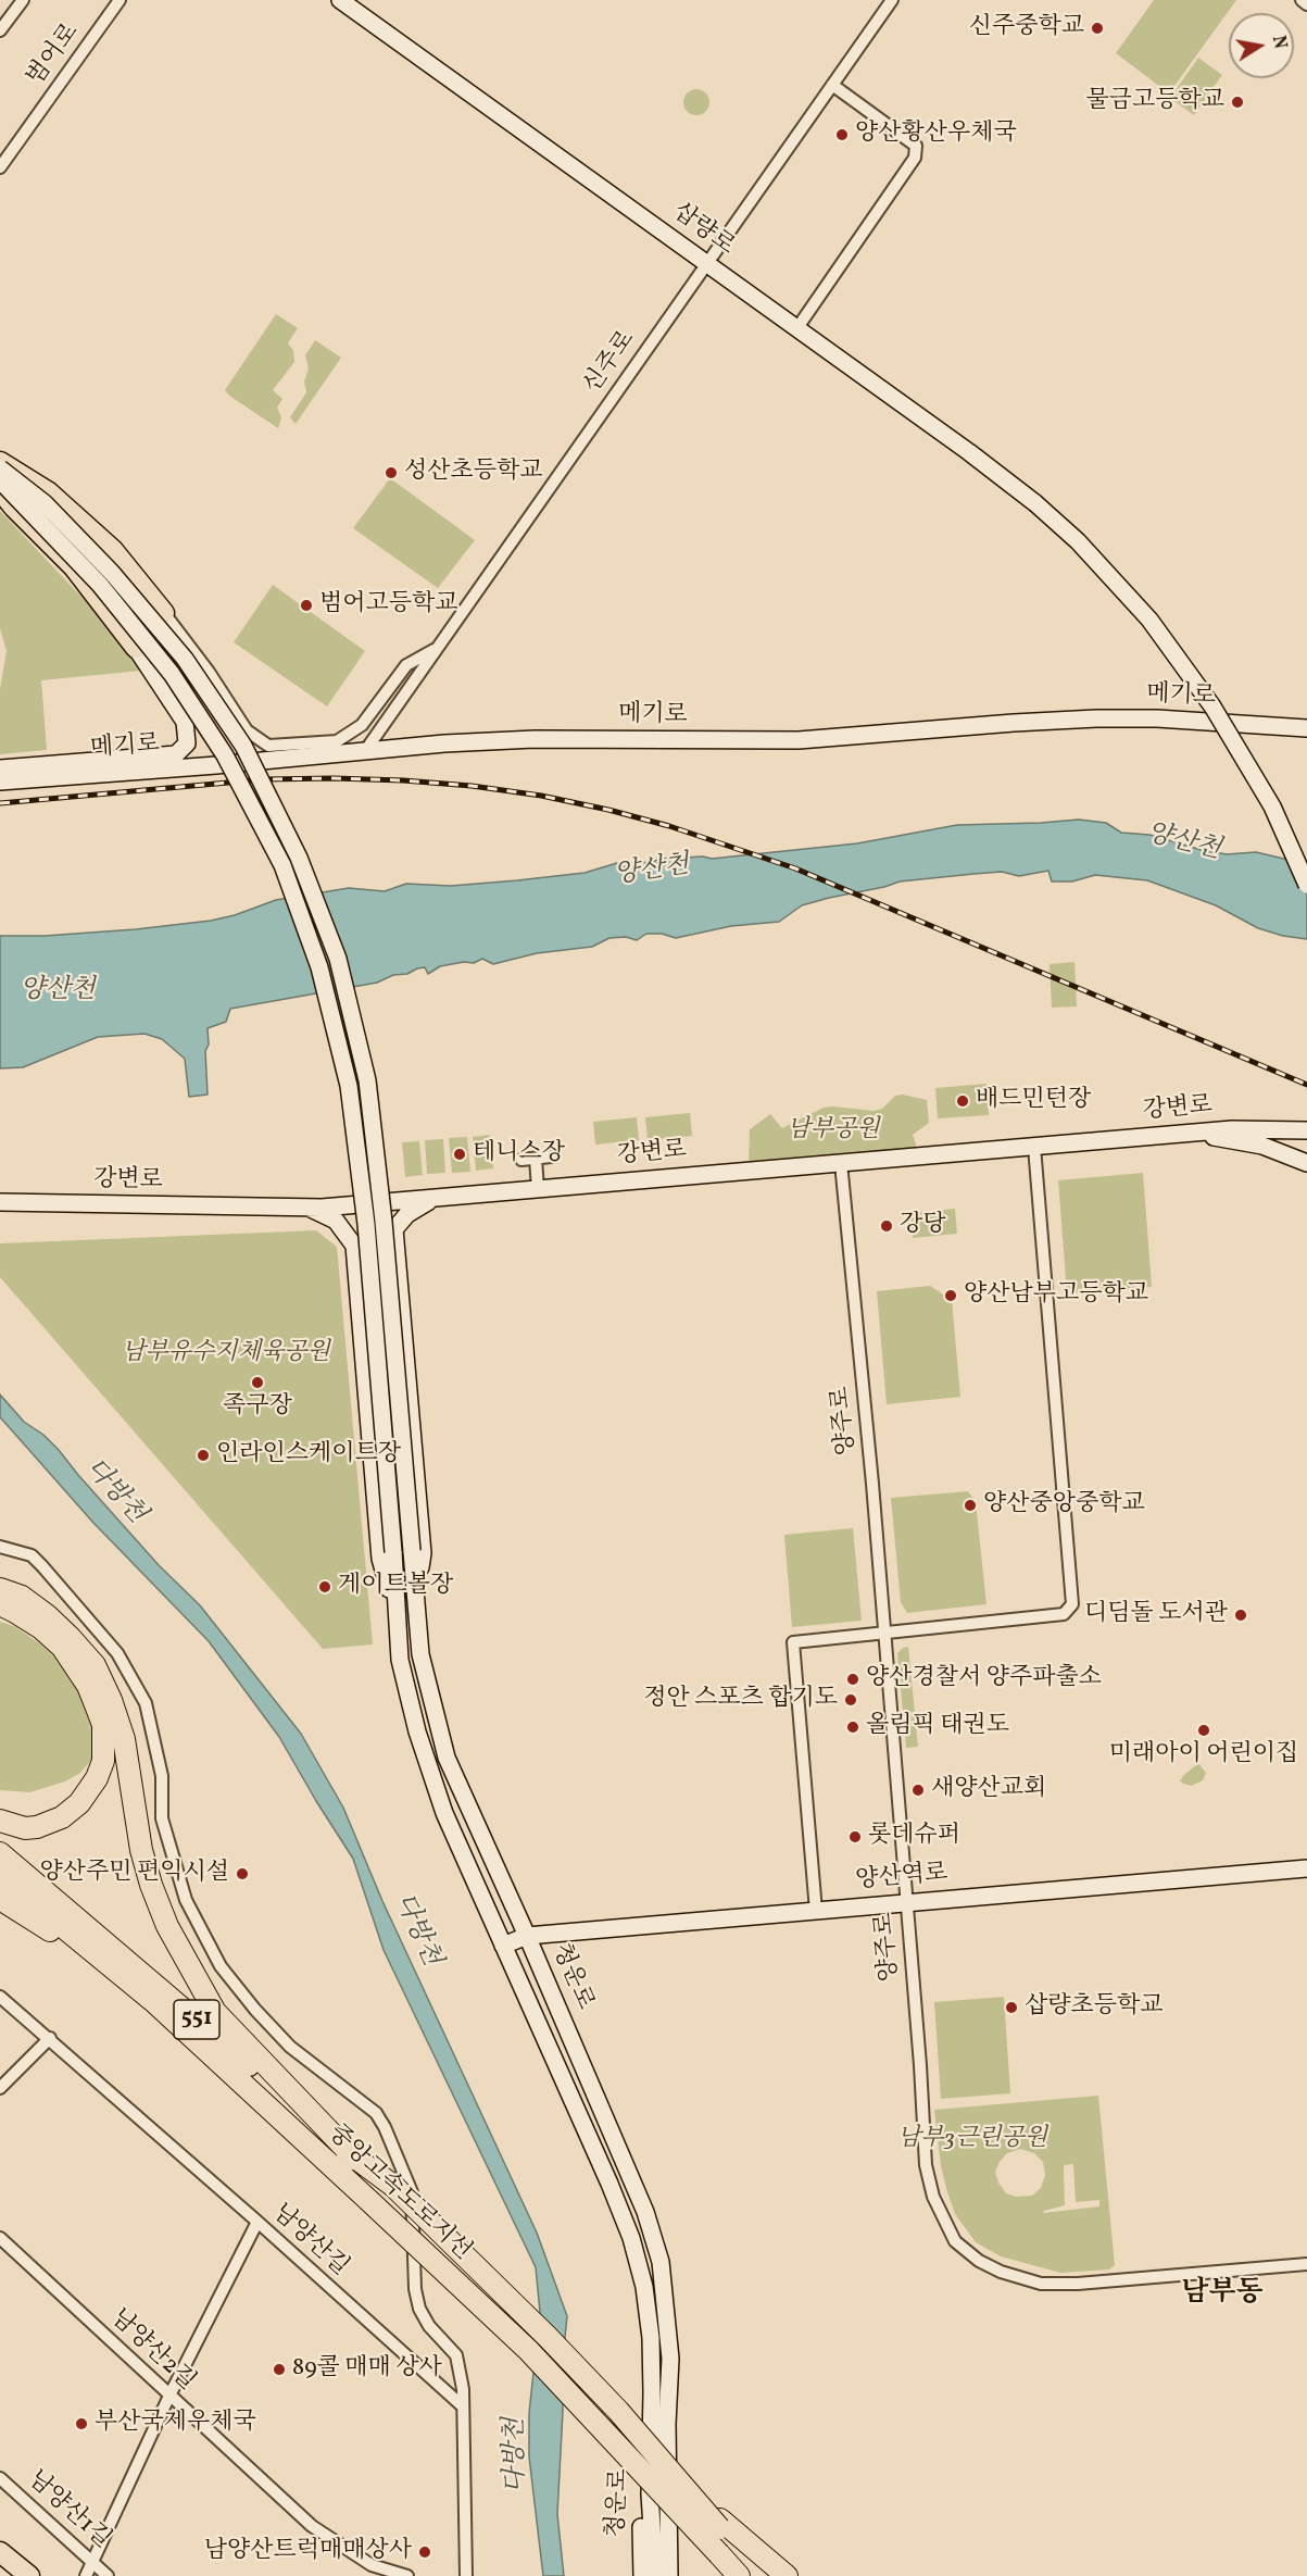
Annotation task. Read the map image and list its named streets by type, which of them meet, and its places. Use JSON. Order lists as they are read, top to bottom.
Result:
{
  "streets": {
    "highway": ["551", "중앙고속도로지선"],
    "street": [
      "범어로",
      "삽량로",
      "신주로",
      "메기로",
      "강변로",
      "양주로",
      "양산역로",
      "청운로",
      "남양산길",
      "남양산2길",
      "남양산1길"
    ]
  },
  "crossings": [
    ["삽량로", "신주로"],
    ["신주로", "메기로"],
    ["강변로", "양주로"],
    ["양주로", "양산역로"],
    ["양산역로", "청운로"],
    ["551", "중앙고속도로지선"]
  ],
  "districts": ["남부동"],
  "water": ["양산천", "다방천"],
  "parks": ["남부공원", "남부유수지체육공원", "남부3근린공원"],
  "places": [
    "신주중학교",
    "물금고등학교",
    "양산황산우체국",
    "성산초등학교",
    "범어고등학교",
    "배드민턴장",
    "테니스장",
    "강당",
    "양산남부고등학교",
    "족구장",
    "인라인스케이트장",
    "양산중앙중학교",
    "게이트볼장",
    "디딤돌 도서관",
    "양산경찰서 양주파출소",
    "정안 스포츠 합기도",
    "올림픽 태권도",
    "미래아이 어린이집",
    "새양산교회",
    "롯데슈퍼",
    "양산주민 편익시설",
    "삽량초등학교",
    "89콜 매매 상사",
    "부산국제우체국",
    "남양산트럭매매상사"
  ],
  "north": "right"
}
